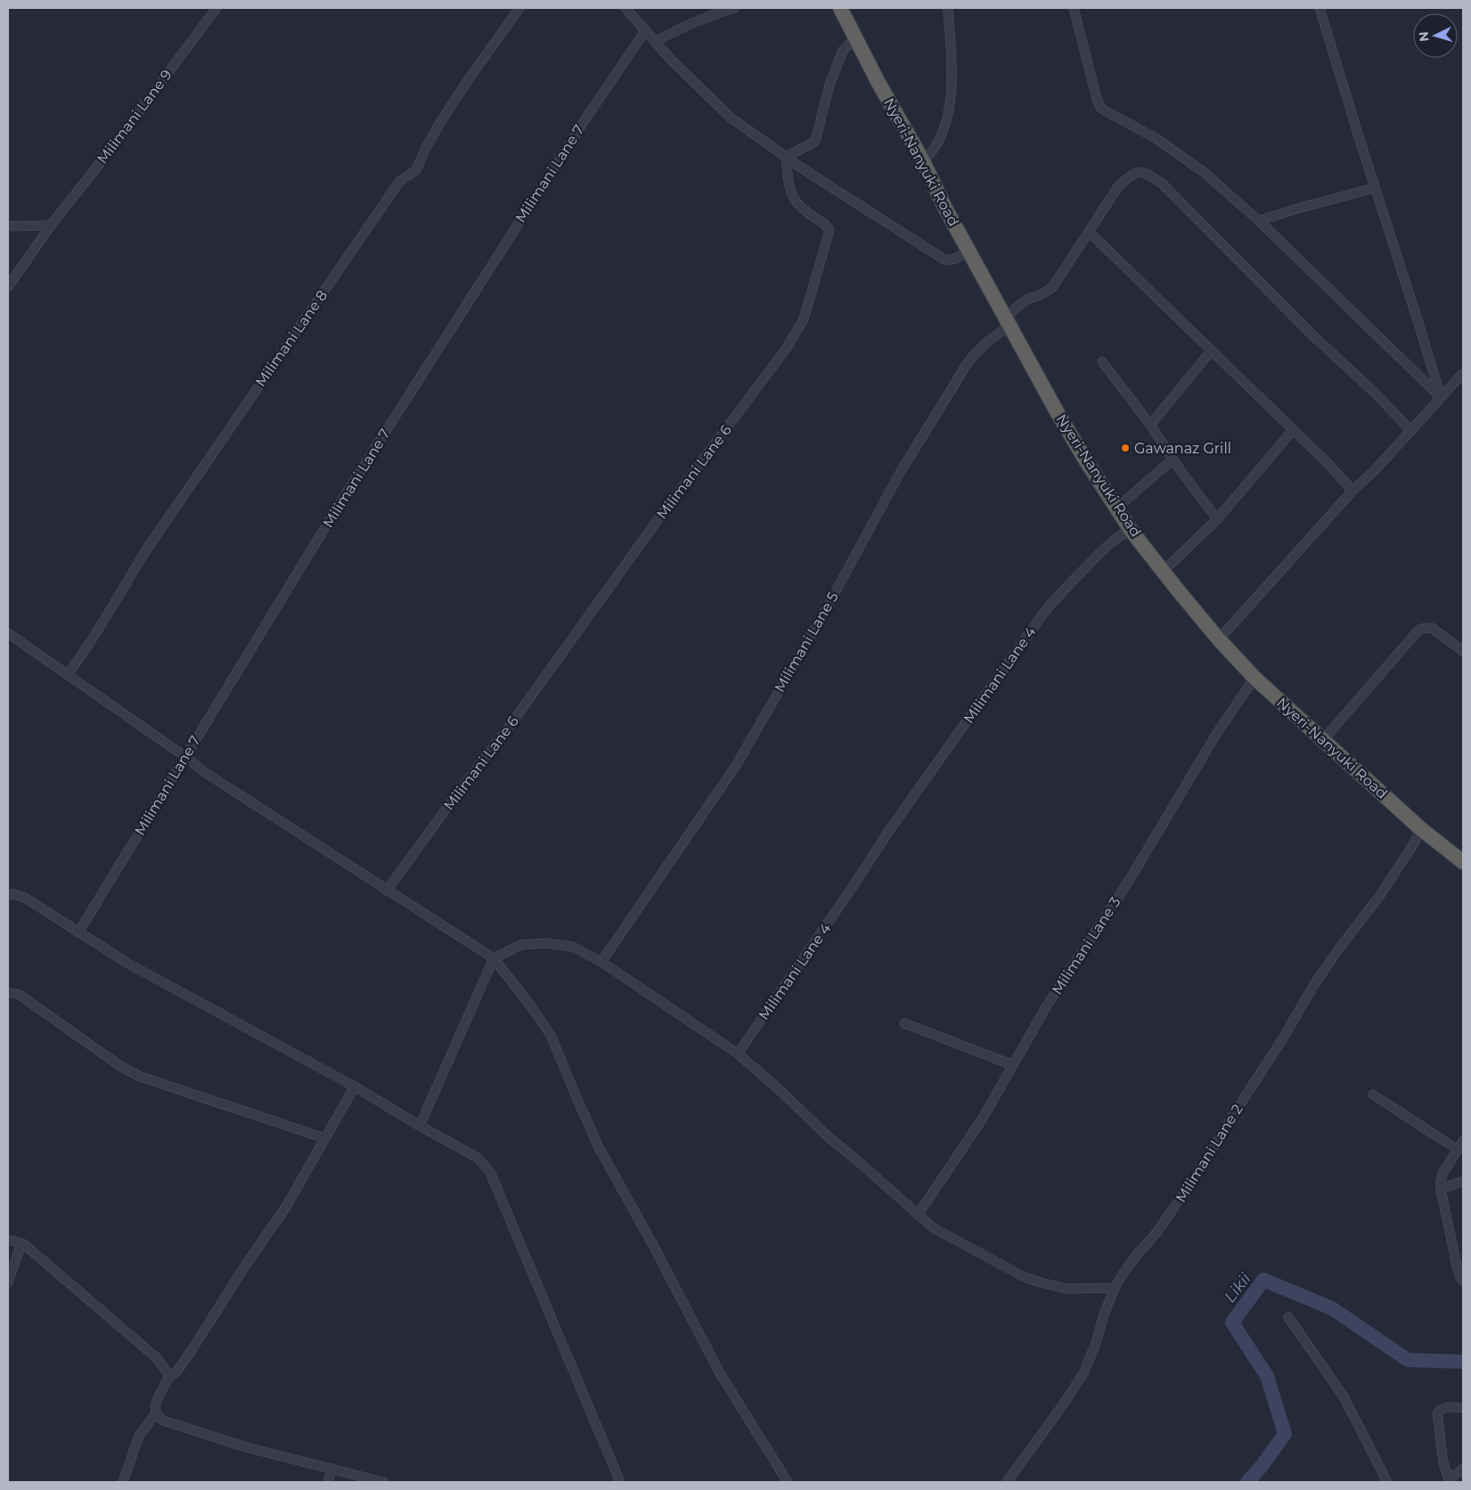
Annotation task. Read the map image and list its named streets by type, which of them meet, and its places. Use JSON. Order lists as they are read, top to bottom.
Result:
{
  "streets": {
    "highway": ["Nyeri-Nanyuki Road"],
    "street": [
      "Milimani Lane 9",
      "Milimani Lane 7",
      "Milimani Lane 8",
      "Milimani Lane 6",
      "Milimani Lane 5",
      "Milimani Lane 4",
      "Milimani Lane 3",
      "Milimani Lane 2"
    ]
  },
  "crossings": [
    ["Nyeri-Nanyuki Road", "Milimani Lane 5"],
    ["Nyeri-Nanyuki Road", "Milimani Lane 4"],
    ["Nyeri-Nanyuki Road", "Milimani Lane 3"],
    ["Nyeri-Nanyuki Road", "Milimani Lane 2"]
  ],
  "water": ["Likii"],
  "places": ["Gawanaz Grill"],
  "north": "left"
}
